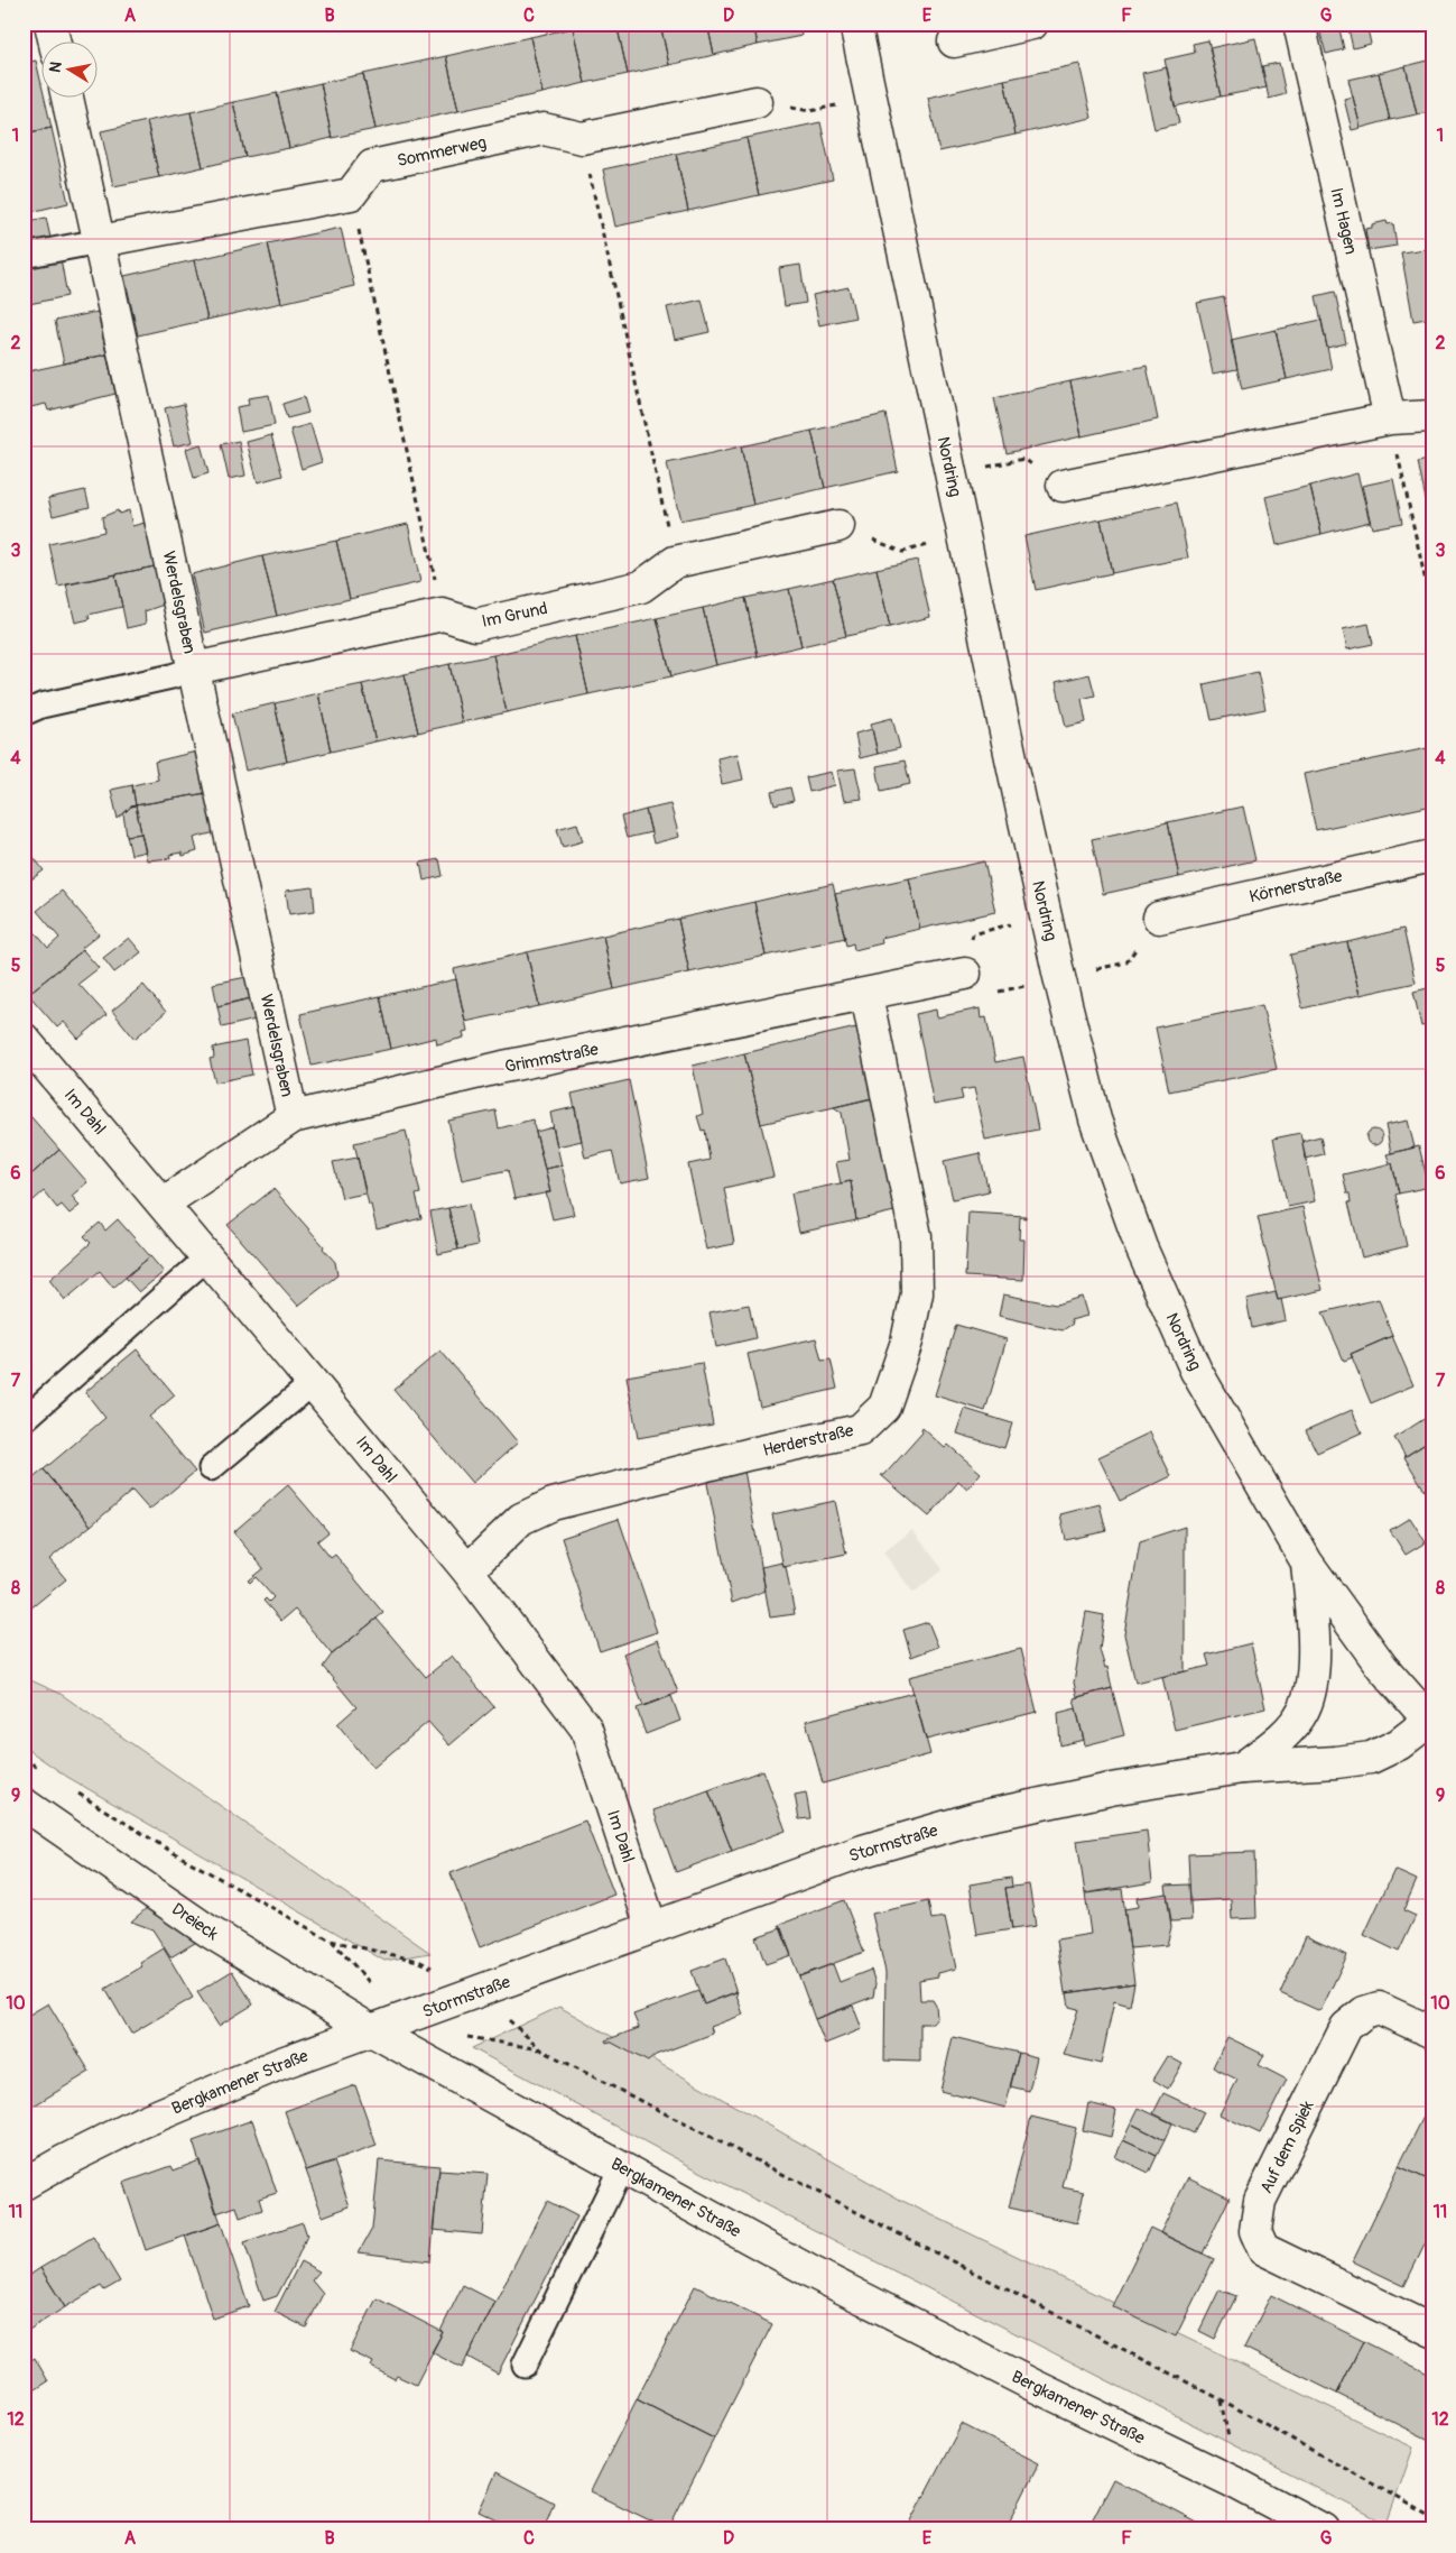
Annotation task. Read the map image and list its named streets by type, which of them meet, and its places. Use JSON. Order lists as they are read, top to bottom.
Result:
{
  "streets": {
    "street": [
      "Sommerweg",
      "Im Hagen",
      "Nordring",
      "Werdelsgraben",
      "Im Grund",
      "Körnerstraße",
      "Grimmstraße",
      "Im Dahl",
      "Herderstraße",
      "Stormstraße",
      "Dreieck",
      "Bergkamener Straße",
      "Auf dem Spiek"
    ]
  },
  "crossings": [
    ["Nordring", "Stormstraße"],
    ["Werdelsgraben", "Im Grund"],
    ["Werdelsgraben", "Grimmstraße"],
    ["Grimmstraße", "Im Dahl"],
    ["Grimmstraße", "Herderstraße"],
    ["Im Dahl", "Herderstraße"],
    ["Im Dahl", "Stormstraße"],
    ["Stormstraße", "Dreieck"],
    ["Stormstraße", "Bergkamener Straße"],
    ["Dreieck", "Bergkamener Straße"]
  ],
  "north": "left",
  "grid": {
    "columns": [
      "A",
      "B",
      "C",
      "D",
      "E",
      "F",
      "G"
    ],
    "rows": [
      "1",
      "2",
      "3",
      "4",
      "5",
      "6",
      "7",
      "8",
      "9",
      "10",
      "11",
      "12"
    ]
  }
}
